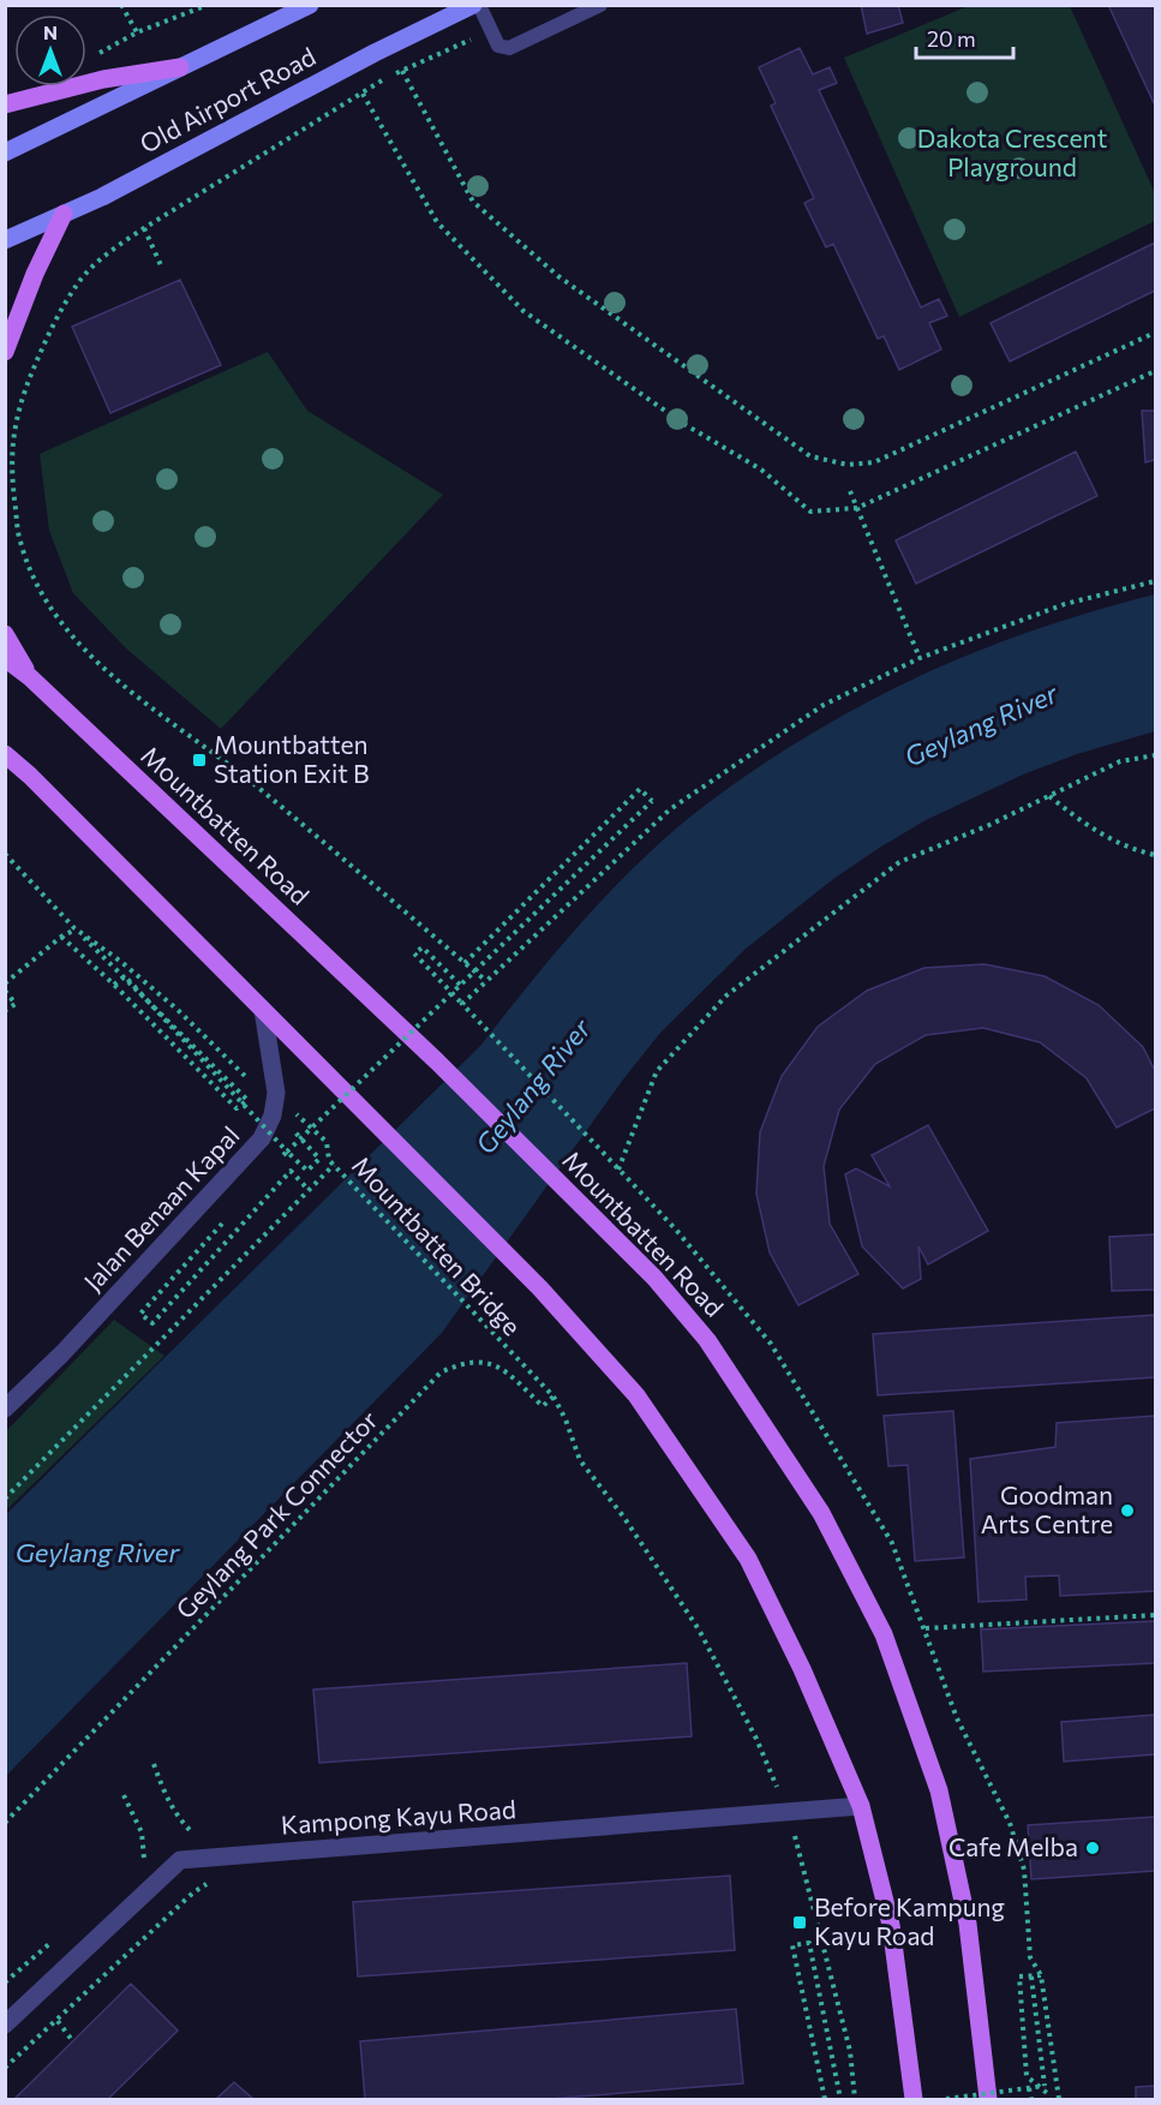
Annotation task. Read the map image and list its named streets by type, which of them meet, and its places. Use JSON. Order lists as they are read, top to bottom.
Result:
{
  "streets": {
    "main road": ["Old Airport Road", "Mountbatten Road"],
    "street": ["Jalan Benaan Kapal", "Kampong Kayu Road"],
    "path": ["Mountbatten Bridge", "Geylang Park Connector"]
  },
  "crossings": [
    ["Jalan Benaan Kapal", "Mountbatten Bridge"],
    ["Mountbatten Bridge", "Geylang Park Connector"]
  ],
  "water": ["Geylang River"],
  "parks": ["Dakota Crescent Playground"],
  "places": {
    "transit": ["Mountbatten Station Exit B", "Before Kampung Kayu Road"],
    "other": ["Goodman Arts Centre", "Cafe Melba"]
  },
  "scale_bar": "20 m",
  "north": "top"
}
